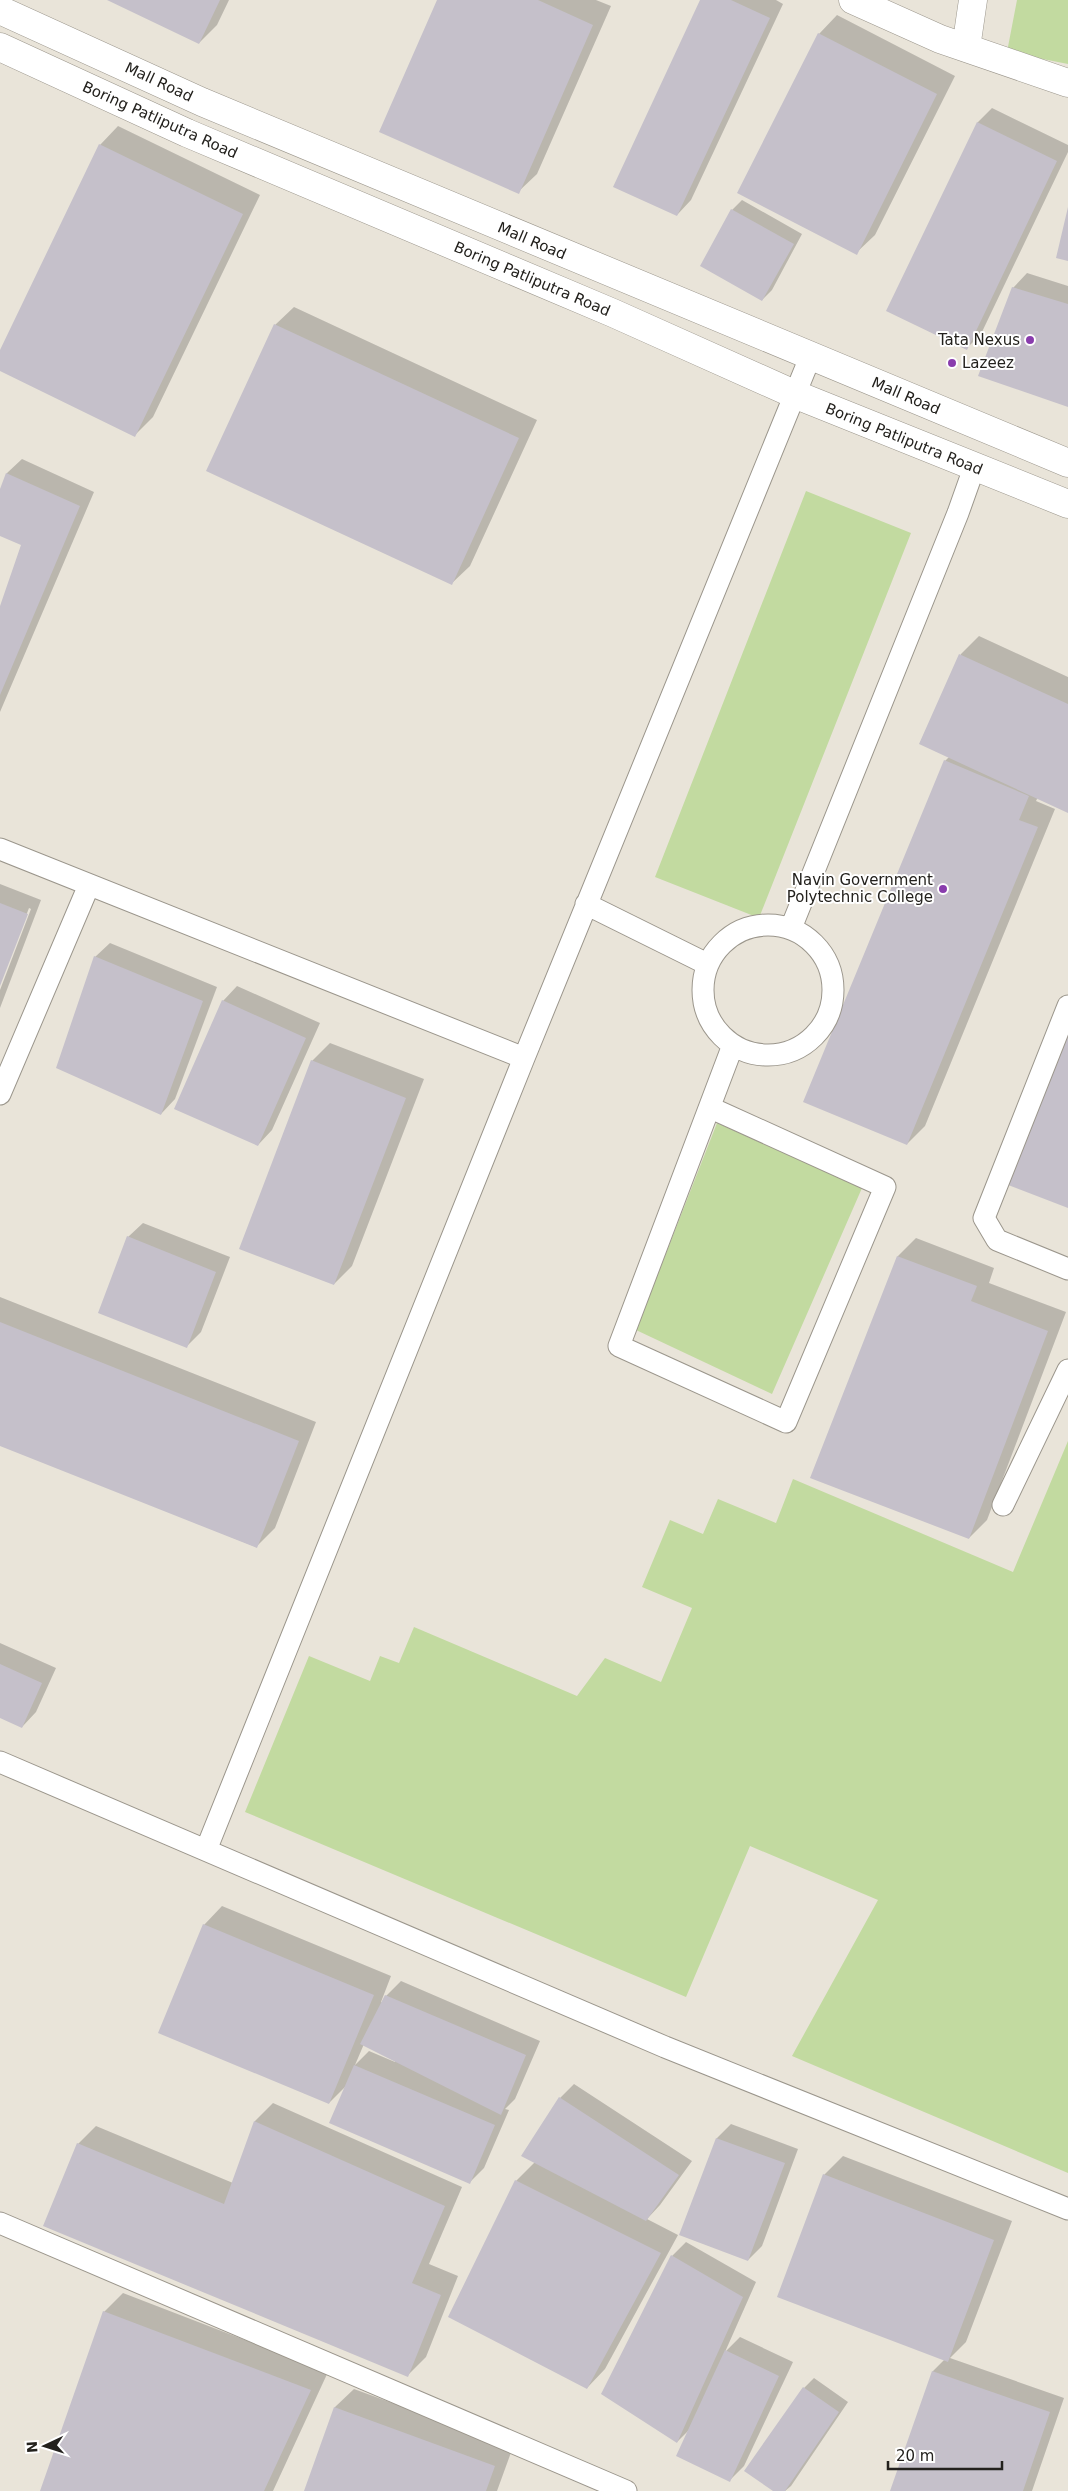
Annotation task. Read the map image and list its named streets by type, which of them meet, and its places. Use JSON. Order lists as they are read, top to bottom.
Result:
{
  "streets": {
    "street": ["Mall Road", "Boring Patliputra Road"]
  },
  "places": ["Tata Nexus", "Lazeez", "Navin Government Polytechnic College"],
  "scale_bar": "20 m",
  "north": "left"
}
